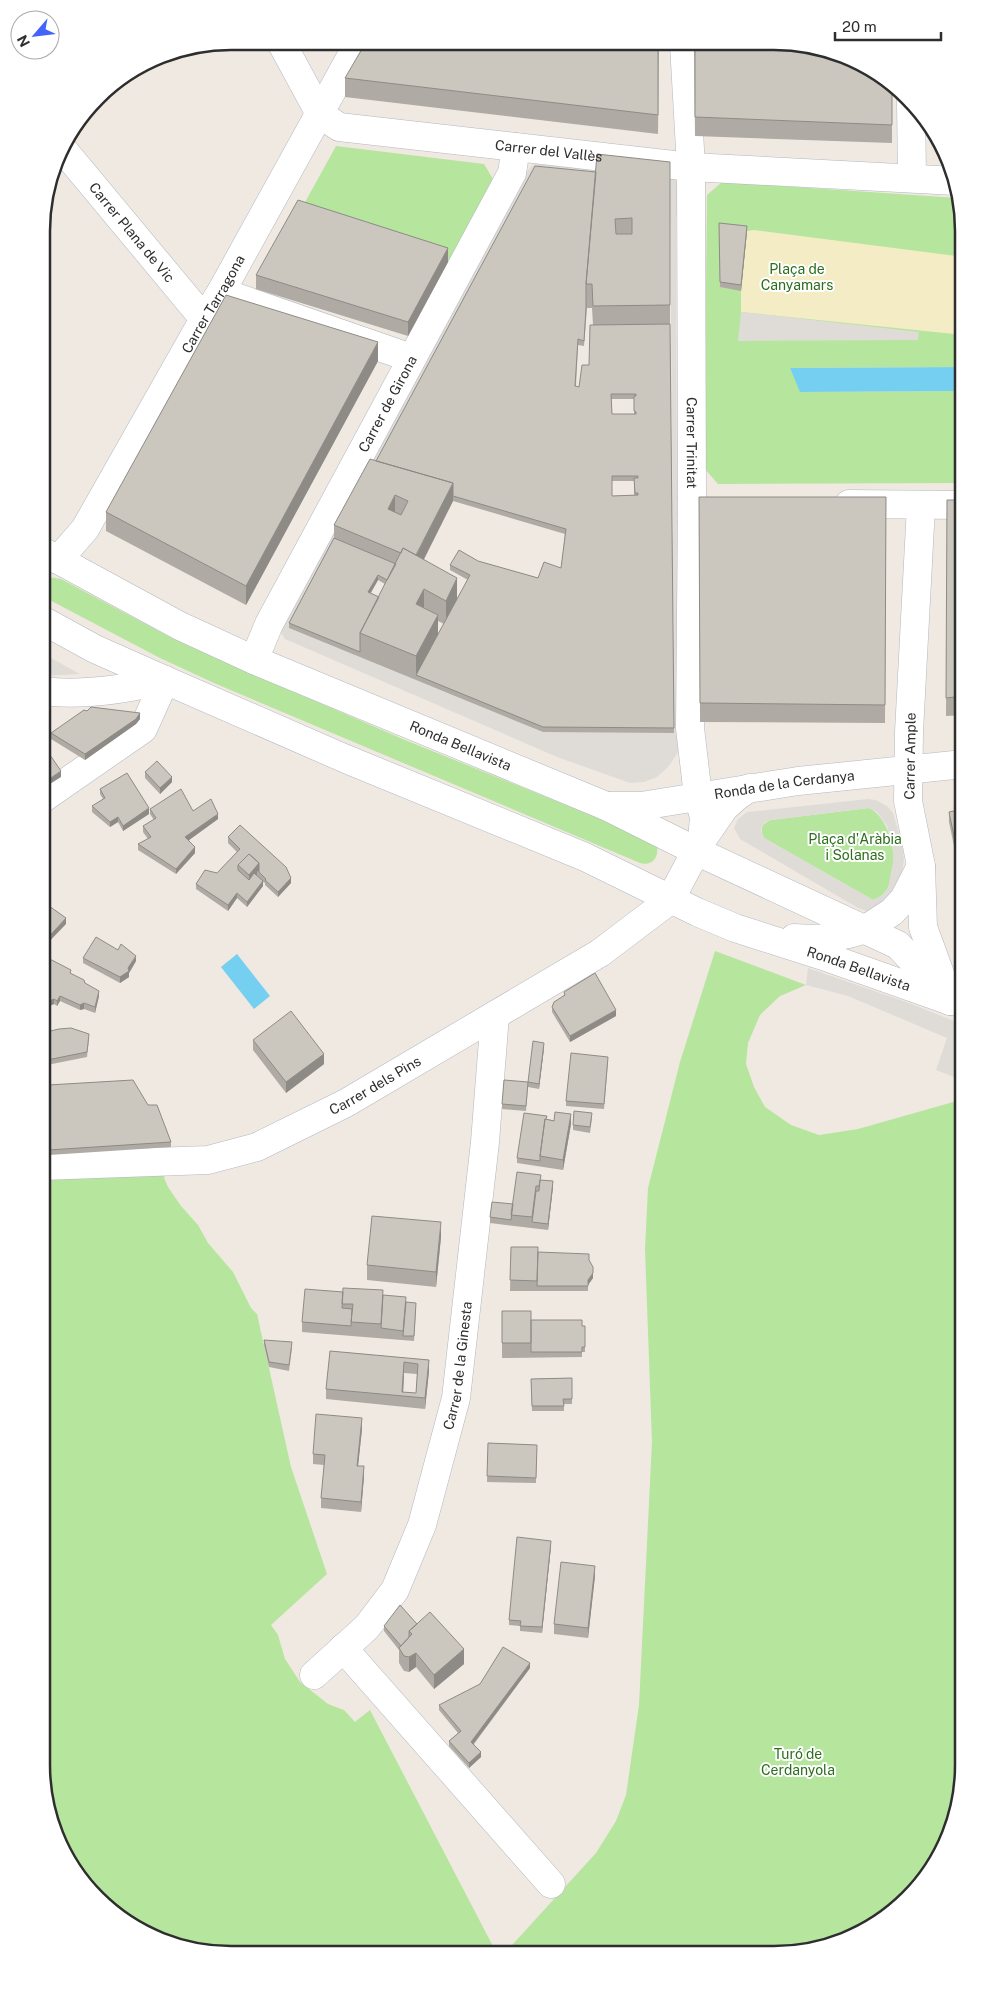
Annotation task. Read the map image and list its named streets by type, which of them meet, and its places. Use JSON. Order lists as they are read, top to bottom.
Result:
{
  "streets": {
    "street": [
      "Carrer del Vallès",
      "Carrer Plana de Vic",
      "Carrer Tarragona",
      "Carrer de Girona",
      "Carrer Trinitat",
      "Ronda Bellavista",
      "Carrer Ample",
      "Ronda de la Cerdanya",
      "Carrer dels Pins",
      "Carrer de la Ginesta"
    ]
  },
  "crossings": [
    ["Carrer del Vallès", "Carrer Tarragona"],
    ["Carrer del Vallès", "Carrer de Girona"],
    ["Carrer del Vallès", "Carrer Trinitat"],
    ["Carrer Plana de Vic", "Carrer Tarragona"],
    ["Carrer de Girona", "Ronda Bellavista"],
    ["Carrer Trinitat", "Ronda Bellavista"],
    ["Carrer Trinitat", "Ronda de la Cerdanya"],
    ["Ronda Bellavista", "Ronda de la Cerdanya"],
    ["Ronda Bellavista", "Carrer dels Pins"],
    ["Carrer Ample", "Ronda de la Cerdanya"],
    ["Carrer dels Pins", "Carrer de la Ginesta"]
  ],
  "parks": ["Plaça de Canyamars", "Plaça d'Aràbia i Solanas", "Turó de Cerdanyola"],
  "scale_bar": "20 m",
  "north": "bottom left"
}
